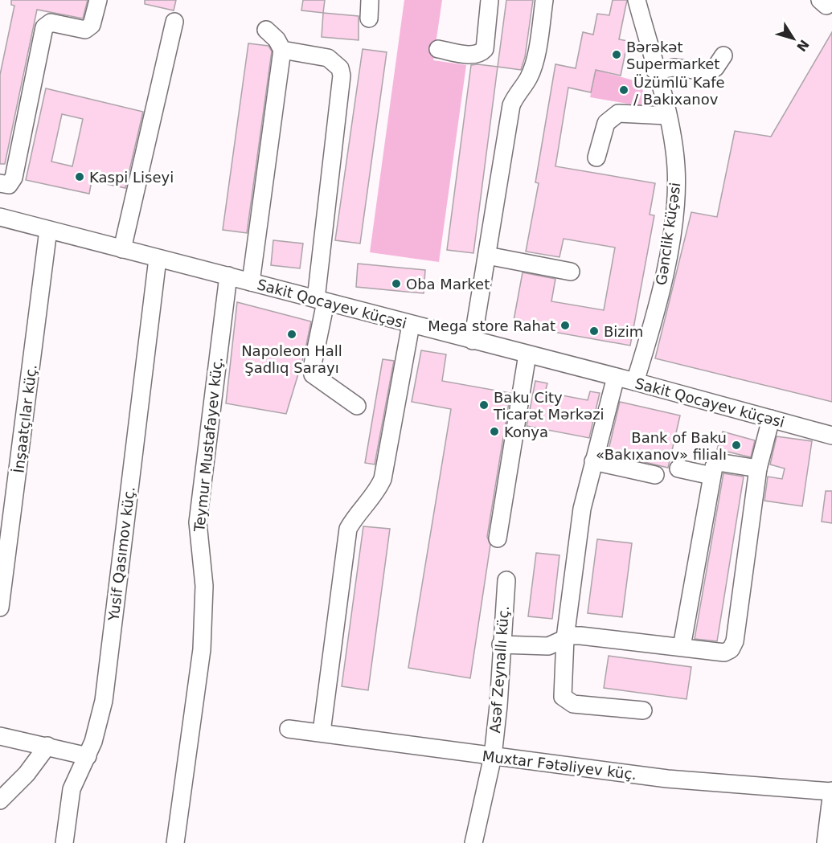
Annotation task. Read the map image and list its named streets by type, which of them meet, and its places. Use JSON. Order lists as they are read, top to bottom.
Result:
{
  "streets": {
    "street": [
      "Gənclik küçəsi",
      "Sakit Qocayev küçəsi",
      "İnşaatçılar küç.",
      "Teymur Mustafayev küç.",
      "Yusif Qasımov küç.",
      "Asəf Zeynallı küç.",
      "Muxtar Fətəliyev küç."
    ]
  },
  "crossings": [
    ["Gənclik küçəsi", "Sakit Qocayev küçəsi"],
    ["Sakit Qocayev küçəsi", "İnşaatçılar küç."],
    ["Sakit Qocayev küçəsi", "Teymur Mustafayev küç."],
    ["Sakit Qocayev küçəsi", "Yusif Qasımov küç."],
    ["Asəf Zeynallı küç.", "Muxtar Fətəliyev küç."]
  ],
  "places": [
    "Bərəkət Supermarket",
    "Üzümlü Kafe / Bakıxanov",
    "Kaspi Liseyi",
    "Oba Market",
    "Mega store Rahat",
    "Bizim",
    "Napoleon Hall Şadlıq Sarayı",
    "Baku City Ticarət Mərkəzi",
    "Konya",
    "Bank of Baku «Bakıxanov» filialı"
  ],
  "north": "bottom right"
}
